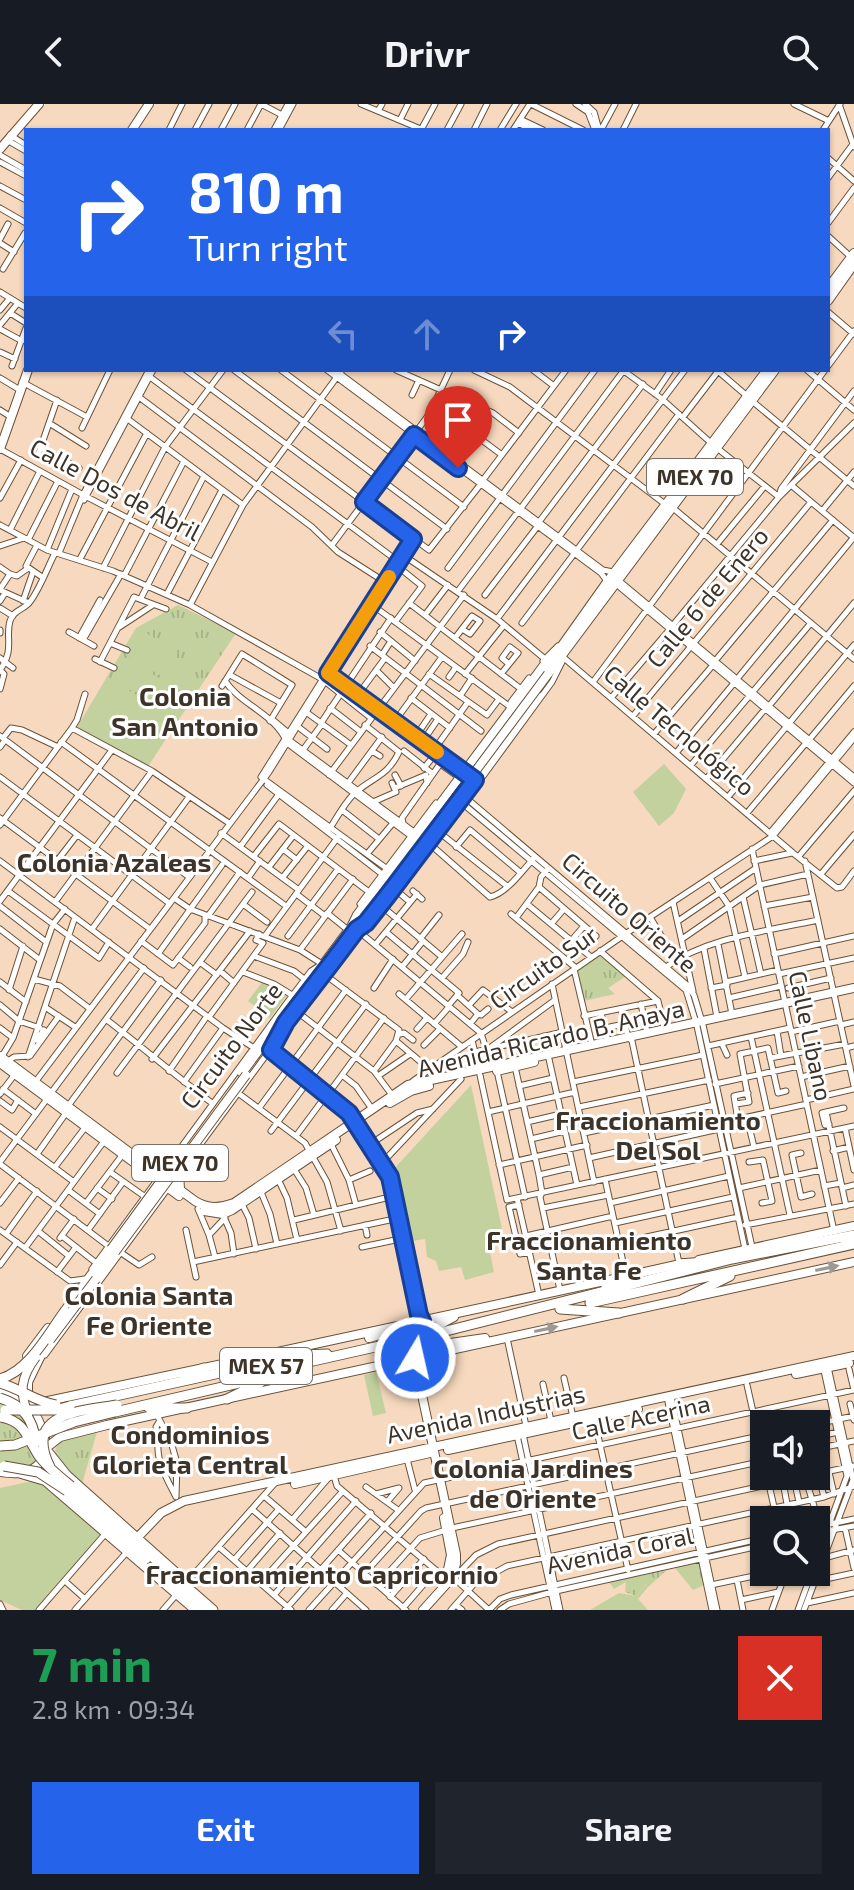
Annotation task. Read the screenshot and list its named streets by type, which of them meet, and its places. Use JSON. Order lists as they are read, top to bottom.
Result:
{
  "streets": {
    "highway": ["MEX 57"],
    "main road": ["MEX 70", "Avenida Ricardo B. Anaya", "Avenida Industrias"],
    "street": [
      "Calle Dos de Abril",
      "Calle 6 de Enero",
      "Calle Tecnológico",
      "Circuito Oriente",
      "Circuito Sur",
      "Calle Libano",
      "Circuito Norte",
      "Calle Acerina",
      "Avenida Coral"
    ]
  },
  "crossings": [
    ["MEX 70", "Circuito Norte"],
    ["Calle 6 de Enero", "Calle Tecnológico"],
    ["Calle Tecnológico", "Circuito Sur"],
    ["Circuito Oriente", "Circuito Sur"],
    ["Circuito Oriente", "Avenida Ricardo B. Anaya"],
    ["Circuito Sur", "Calle Libano"],
    ["Circuito Sur", "Avenida Ricardo B. Anaya"],
    ["Calle Libano", "Avenida Ricardo B. Anaya"]
  ],
  "districts": [
    "Colonia San Antonio",
    "Colonia Azaleas",
    "Fraccionamiento Del Sol",
    "Fraccionamiento Santa Fe",
    "Colonia Santa Fe Oriente",
    "Condominios Glorieta Central",
    "Colonia Jardines de Oriente",
    "Fraccionamiento Capricornio"
  ],
  "page": {
    "header": "Drivr",
    "turn": ["810 m", "Turn right"],
    "heading": ["7 min", "2.8 km · 09:34"],
    "buttons": ["Exit", "Share"]
  }
}
